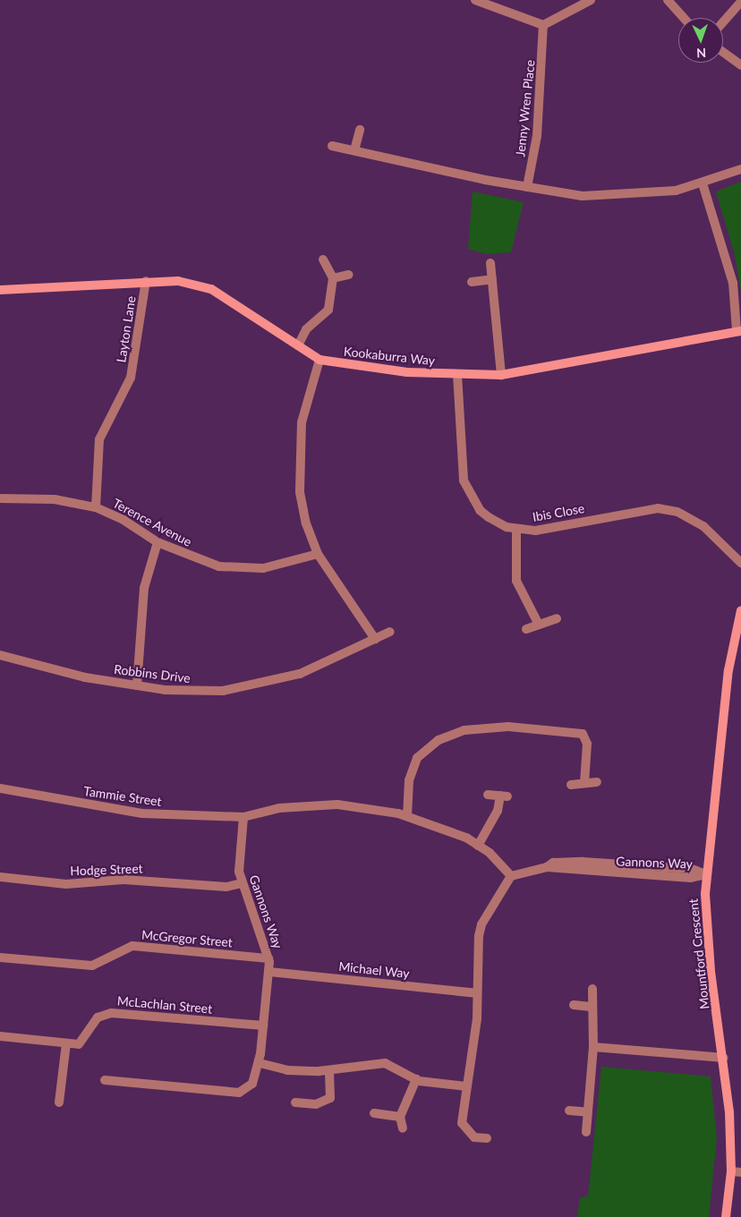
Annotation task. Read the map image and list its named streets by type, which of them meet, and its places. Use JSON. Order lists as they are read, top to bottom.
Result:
{
  "streets": {
    "street": [
      "Jenny Wren Place",
      "Layton Lane",
      "Kookaburra Way",
      "Ibis Close",
      "Terence Avenue",
      "Robbins Drive",
      "Tammie Street",
      "Gannons Way",
      "Hodge Street",
      "McGregor Street",
      "Mountford Crescent",
      "Michael Way",
      "McLachlan Street"
    ]
  },
  "crossings": [
    ["Layton Lane", "Kookaburra Way"],
    ["Layton Lane", "Terence Avenue"],
    ["Kookaburra Way", "Ibis Close"],
    ["Tammie Street", "Gannons Way"],
    ["Gannons Way", "Hodge Street"],
    ["Gannons Way", "McGregor Street"],
    ["Gannons Way", "Mountford Crescent"],
    ["Gannons Way", "Michael Way"],
    ["Gannons Way", "McLachlan Street"]
  ],
  "north": "bottom"
}
